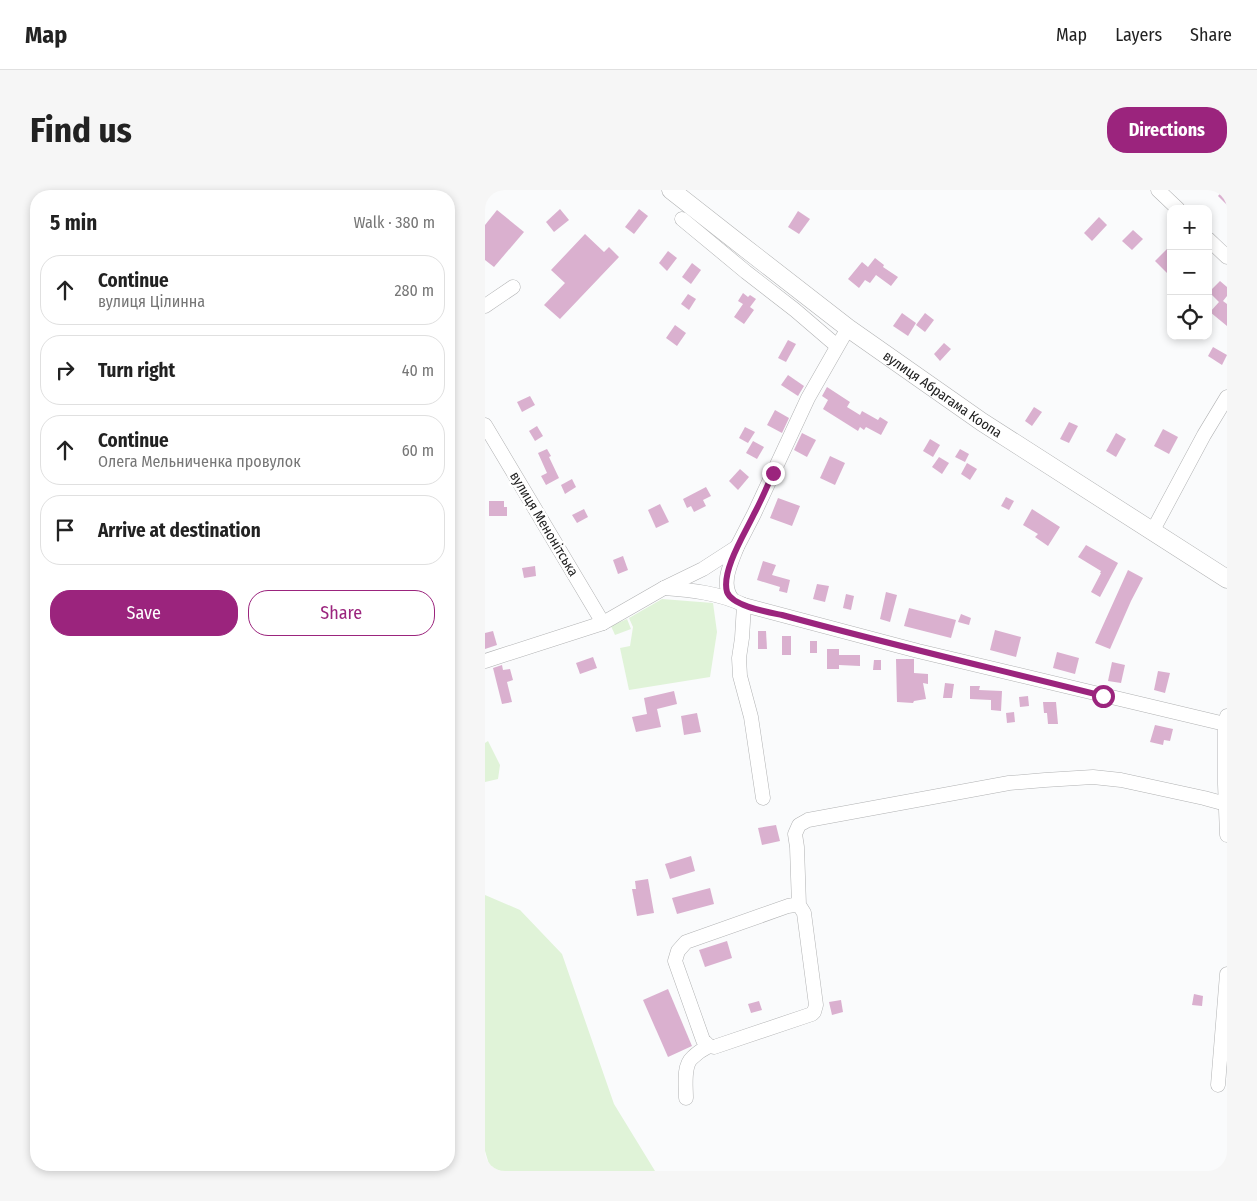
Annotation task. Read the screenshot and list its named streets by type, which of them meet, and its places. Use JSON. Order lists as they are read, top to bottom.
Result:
{
  "streets": {
    "main road": ["вулиця Абрагама Коопа"],
    "street": ["вулиця Менонітська"]
  },
  "page": {
    "header": "Map",
    "nav": ["Map", "Layers", "Share"],
    "buttons": [
      "Directions",
      ["Save", "Share"]
    ],
    "title": "Find us",
    "heading": ["5 min", "Walk · 380 m"],
    "map_buttons": ["+", "−"],
    "list": [
      ["Continue", "вулиця Цілинна", "280 m"],
      ["Turn right", "40 m"],
      ["Continue", "Олега Мельниченка провулок", "60 m"],
      "Arrive at destination"
    ]
  }
}
